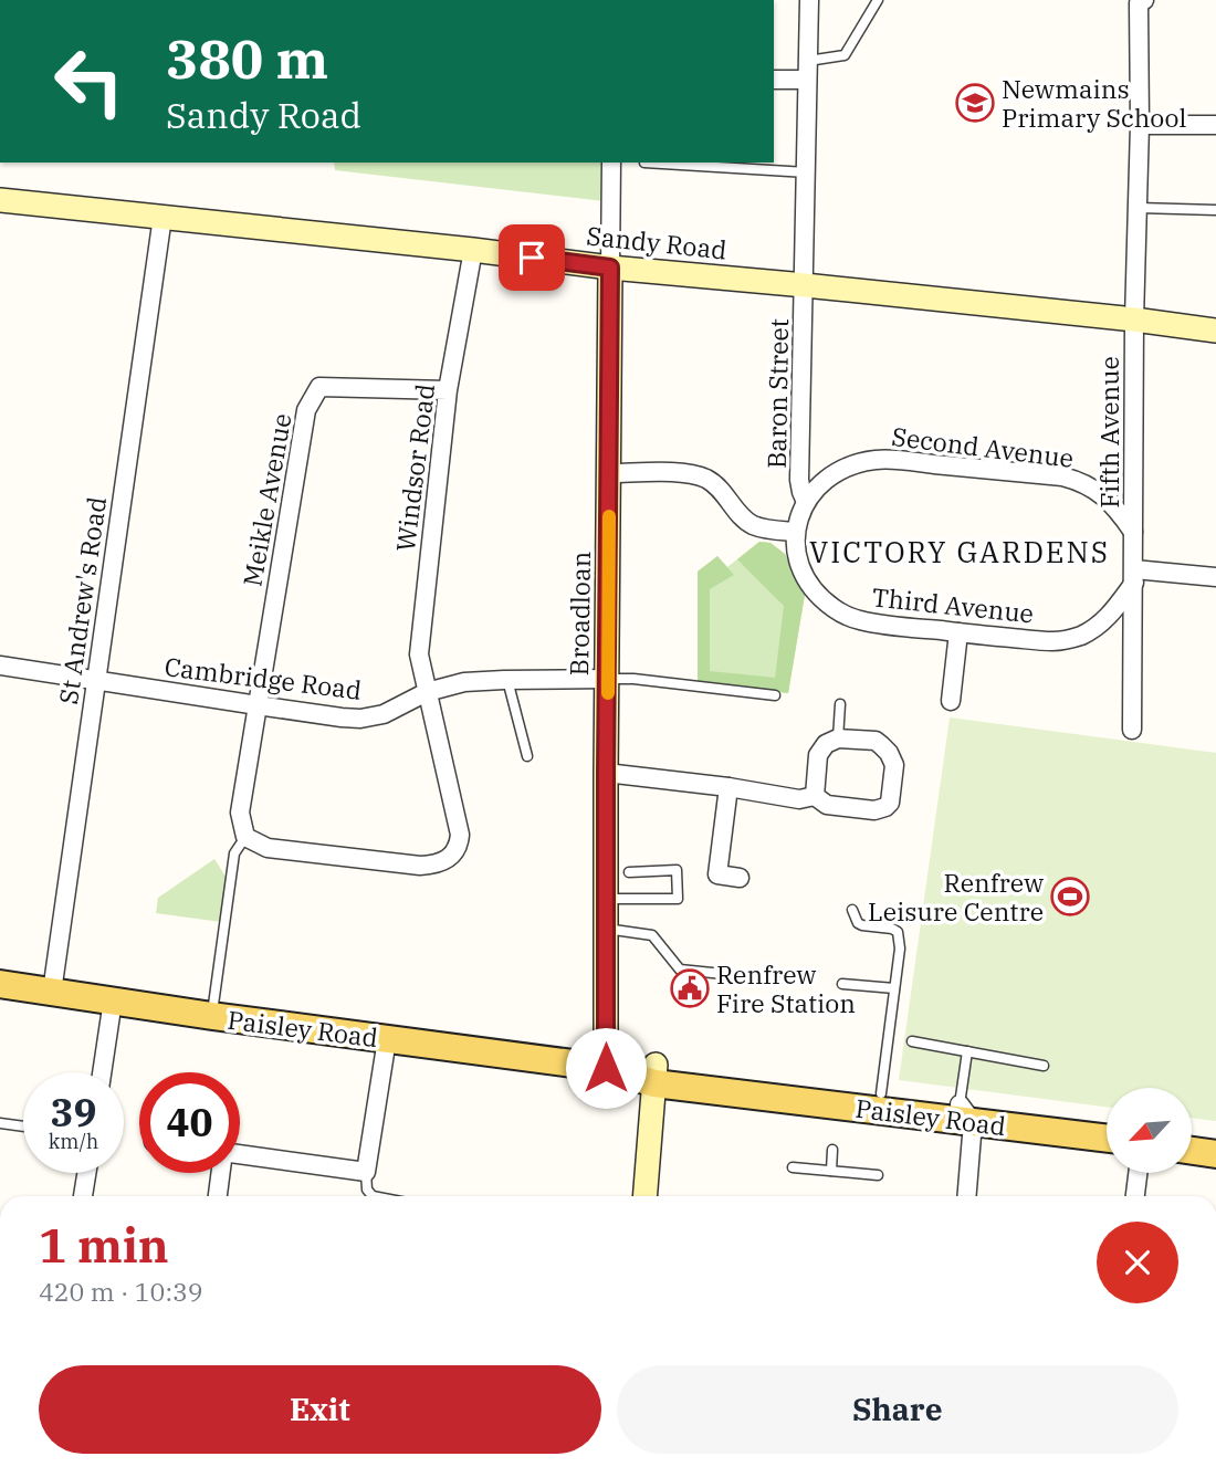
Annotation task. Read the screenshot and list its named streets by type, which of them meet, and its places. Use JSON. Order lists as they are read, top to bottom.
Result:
{
  "streets": {
    "main road": ["Sandy Road", "Broadloan", "Paisley Road"],
    "street": [
      "Baron Street",
      "Fifth Avenue",
      "Second Avenue",
      "Windsor Road",
      "Meikle Avenue",
      "St Andrew's Road",
      "Third Avenue",
      "Cambridge Road"
    ]
  },
  "crossings": [
    ["Sandy Road", "Baron Street"],
    ["Sandy Road", "Fifth Avenue"],
    ["Sandy Road", "Windsor Road"],
    ["Sandy Road", "St Andrew's Road"],
    ["Sandy Road", "Broadloan"],
    ["Baron Street", "Second Avenue"],
    ["Fifth Avenue", "Second Avenue"],
    ["Fifth Avenue", "Third Avenue"],
    ["Second Avenue", "Third Avenue"],
    ["Windsor Road", "Meikle Avenue"],
    ["Windsor Road", "Cambridge Road"],
    ["Meikle Avenue", "Cambridge Road"],
    ["St Andrew's Road", "Cambridge Road"],
    ["St Andrew's Road", "Paisley Road"],
    ["Broadloan", "Cambridge Road"],
    ["Broadloan", "Paisley Road"]
  ],
  "districts": ["VICTORY GARDENS"],
  "places": {
    "school or university": ["Newmains Primary School"],
    "sports": ["Renfrew Leisure Centre"],
    "public building": ["Renfrew Fire Station"]
  },
  "north": "bottom left",
  "page": {
    "turn": ["380 m", "Sandy Road"],
    "speed": "39 km/h",
    "limit": "40",
    "heading": ["1 min", "420 m · 10:39"],
    "buttons": ["Exit", "Share"]
  }
}
